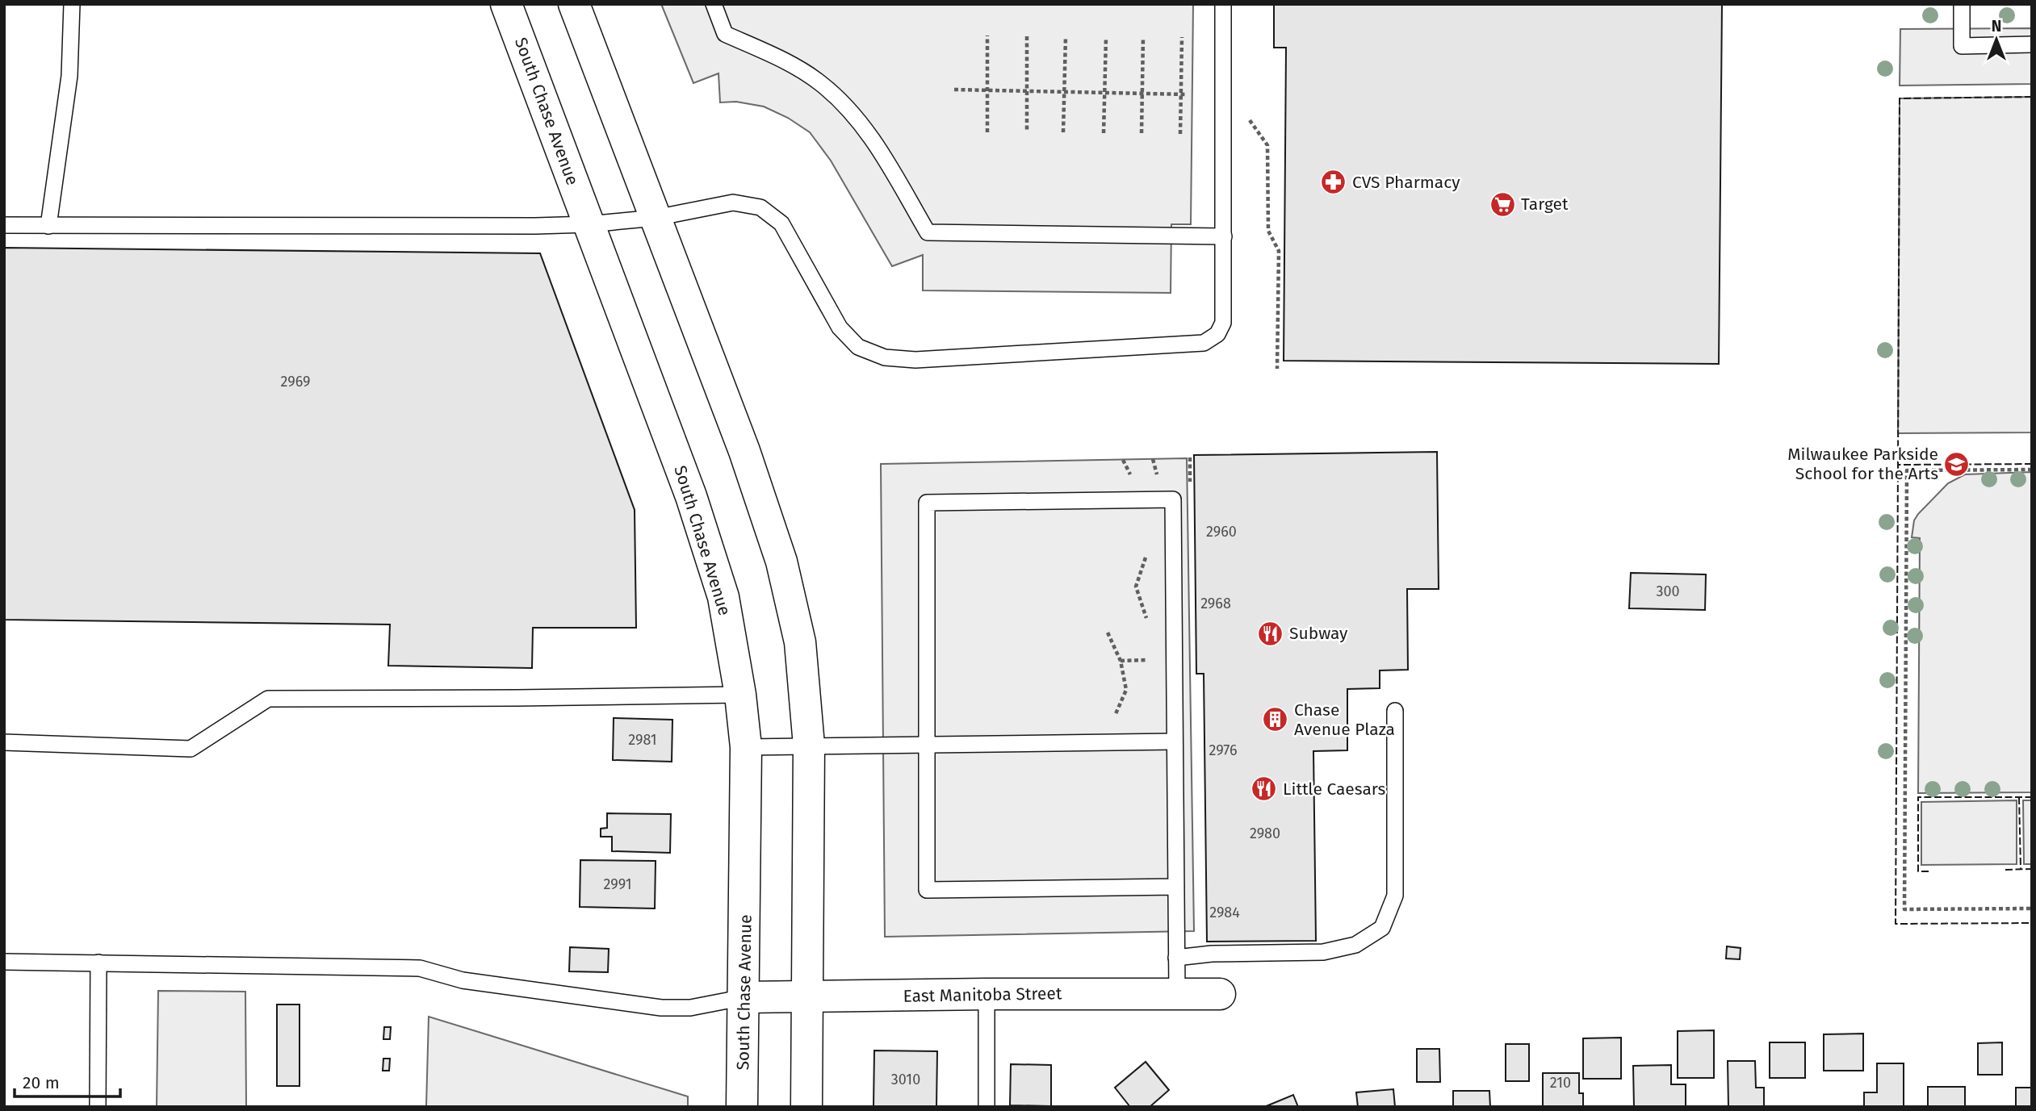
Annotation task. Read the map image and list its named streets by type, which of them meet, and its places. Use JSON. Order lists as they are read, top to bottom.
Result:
{
  "streets": {
    "main road": ["South Chase Avenue", "East Manitoba Street"]
  },
  "crossings": [
    ["South Chase Avenue", "East Manitoba Street"]
  ],
  "places": {
    "pharmacy": ["CVS Pharmacy"],
    "supermarket": ["Target"],
    "school or university": ["Milwaukee Parkside School for the Arts"],
    "restaurant": ["Subway", "Little Caesars"],
    "building": ["Chase Avenue Plaza"]
  },
  "house_numbers": [
    "2969",
    "2960",
    "300",
    "2968",
    "2981",
    "2976",
    "2980",
    "2991",
    "2984",
    "3010",
    "210"
  ],
  "scale_bar": "20 m",
  "north": "top"
}
